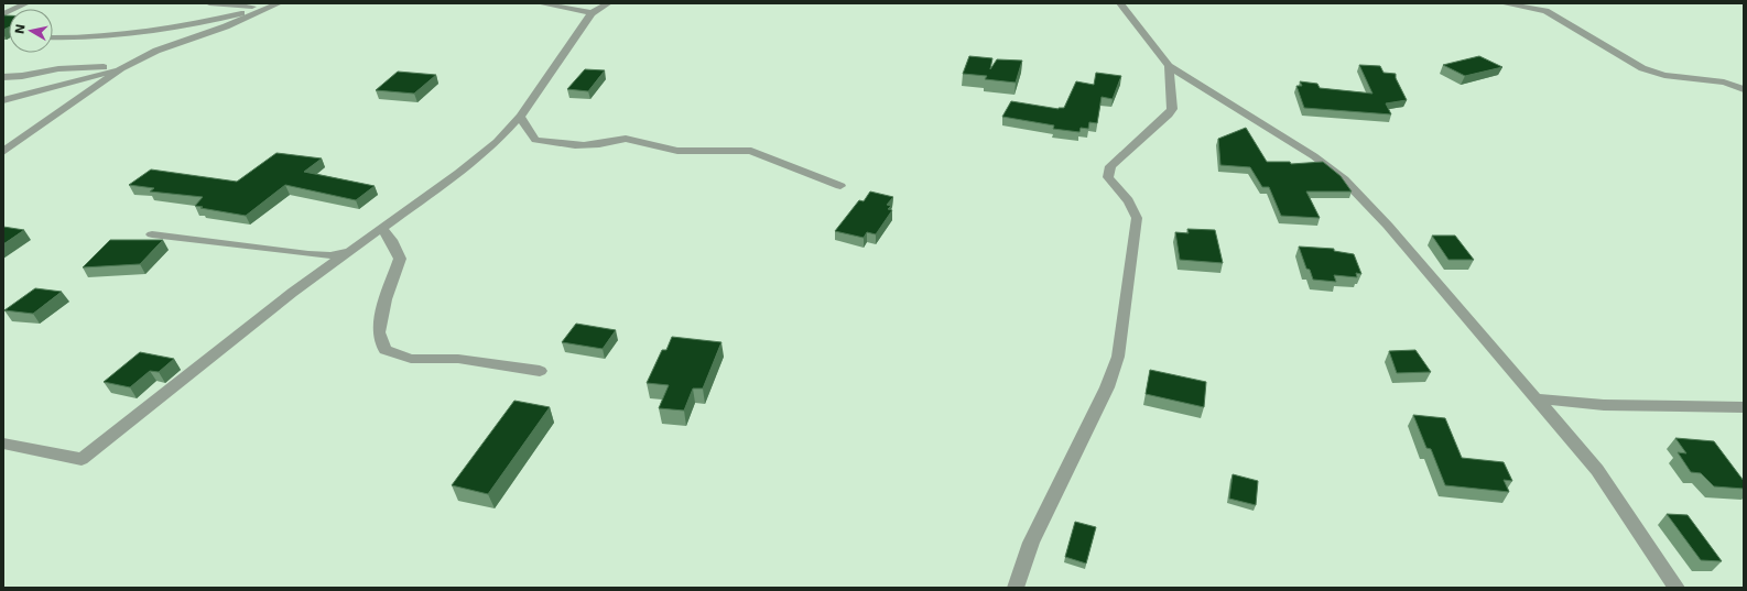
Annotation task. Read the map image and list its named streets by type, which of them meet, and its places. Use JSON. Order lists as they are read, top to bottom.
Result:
{
  "north": "left"
}
